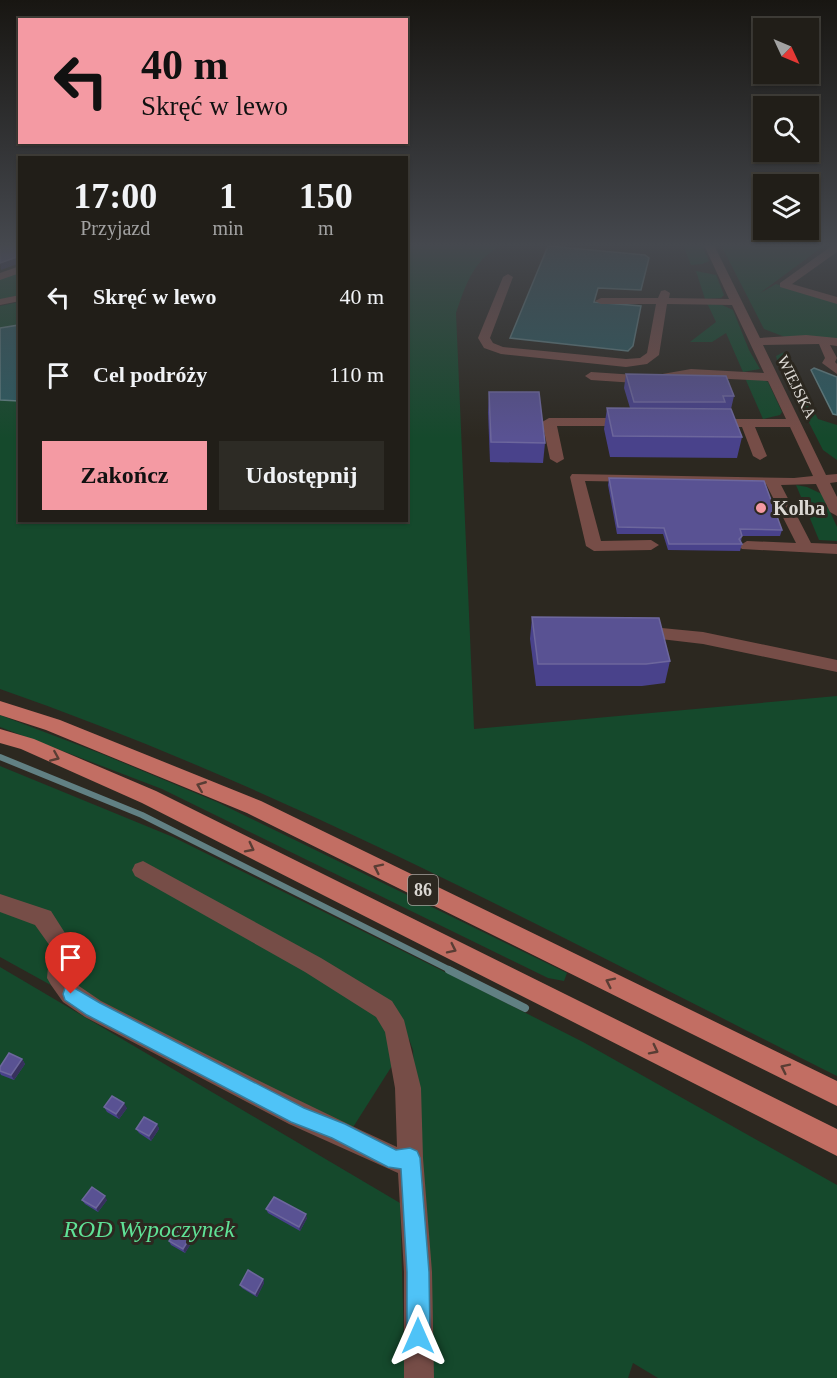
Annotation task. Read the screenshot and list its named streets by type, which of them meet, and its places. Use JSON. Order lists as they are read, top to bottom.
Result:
{
  "streets": {
    "main road": ["86"],
    "street": ["WIEJSKA"]
  },
  "parks": ["ROD Wypoczynek"],
  "places": ["Kolba"],
  "north": "bottom right",
  "page": {
    "turn": ["40 m", "Skręć w lewo"],
    "eta": [
      "17:00",
      "Przyjazd",
      "1",
      "min",
      "150",
      "m"
    ],
    "list": [
      {
        "name": "Skręć w lewo",
        "value": "40 m"
      },
      {
        "name": "Cel podróży",
        "value": "110 m"
      }
    ],
    "buttons": ["Zakończ", "Udostępnij"]
  }
}
